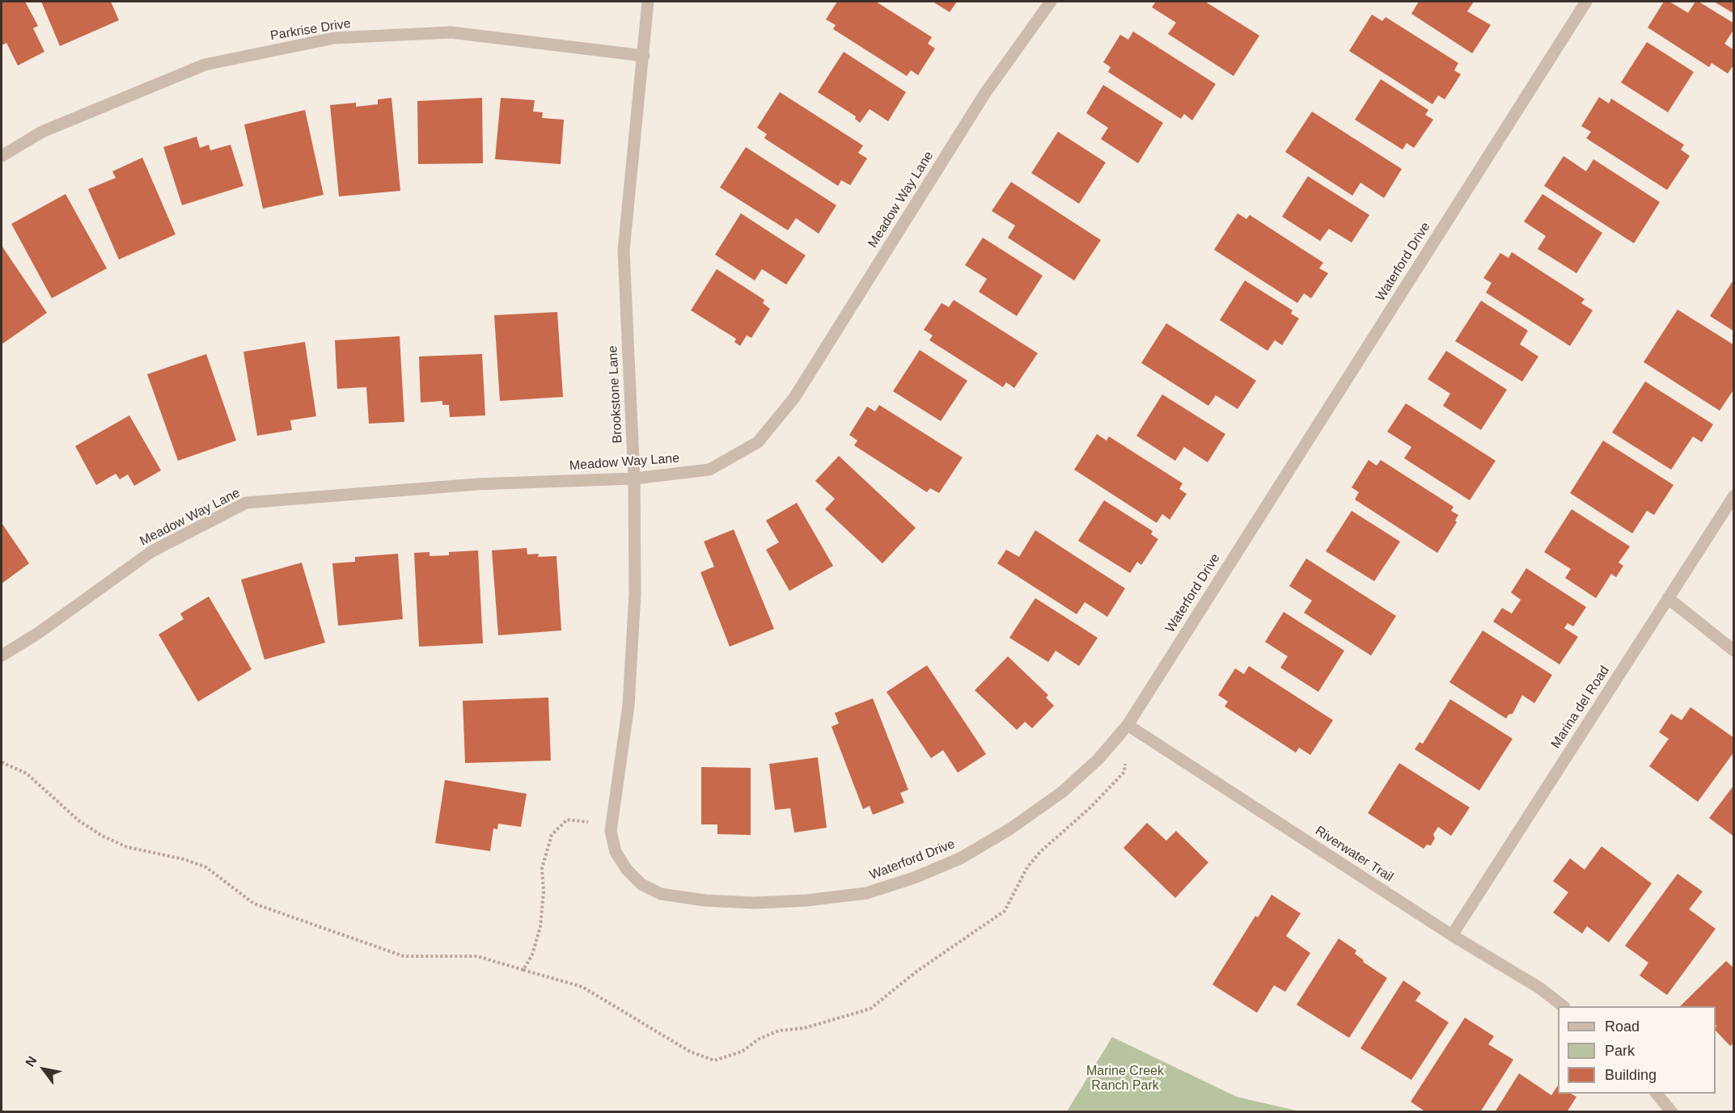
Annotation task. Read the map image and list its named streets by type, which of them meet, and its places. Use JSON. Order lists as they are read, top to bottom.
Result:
{
  "streets": {
    "street": [
      "Parkrise Drive",
      "Meadow Way Lane",
      "Waterford Drive",
      "Brookstone Lane",
      "Marina del Road",
      "Riverwater Trail"
    ]
  },
  "crossings": [
    ["Parkrise Drive", "Brookstone Lane"],
    ["Meadow Way Lane", "Brookstone Lane"],
    ["Waterford Drive", "Brookstone Lane"],
    ["Waterford Drive", "Riverwater Trail"],
    ["Marina del Road", "Riverwater Trail"]
  ],
  "parks": ["Marine Creek Ranch Park"],
  "legend": ["Road", "Park", "Building"],
  "north": "top left"
}
